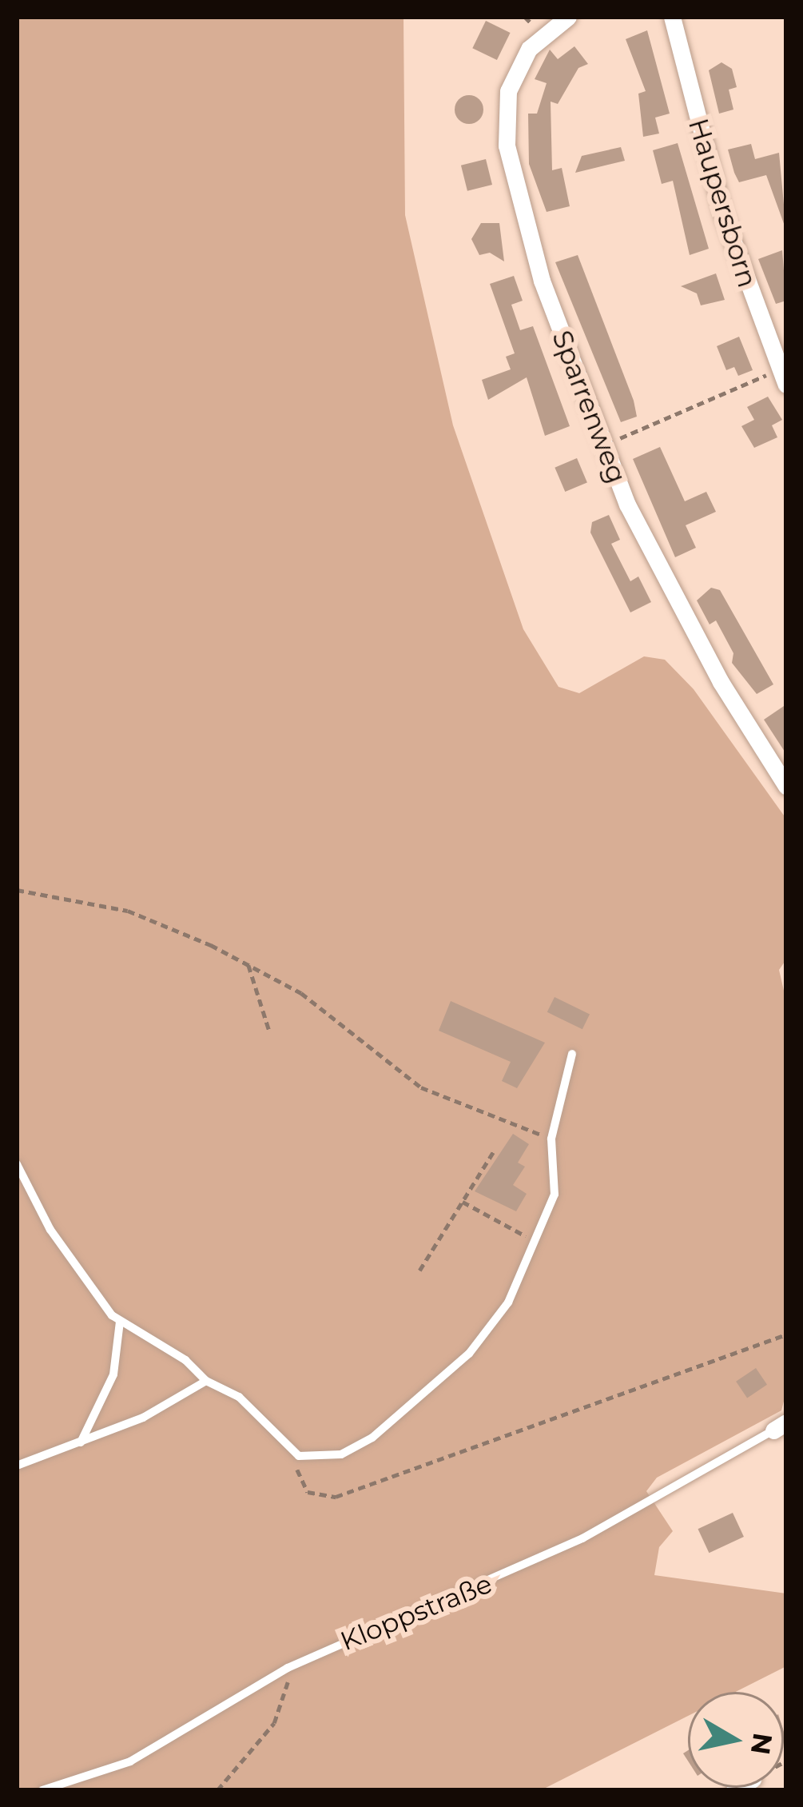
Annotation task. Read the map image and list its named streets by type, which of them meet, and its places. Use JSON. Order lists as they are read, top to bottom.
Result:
{
  "streets": {
    "street": ["Haupersborn", "Sparrenweg"],
    "lane": ["Kloppstraße"]
  },
  "north": "right"
}
